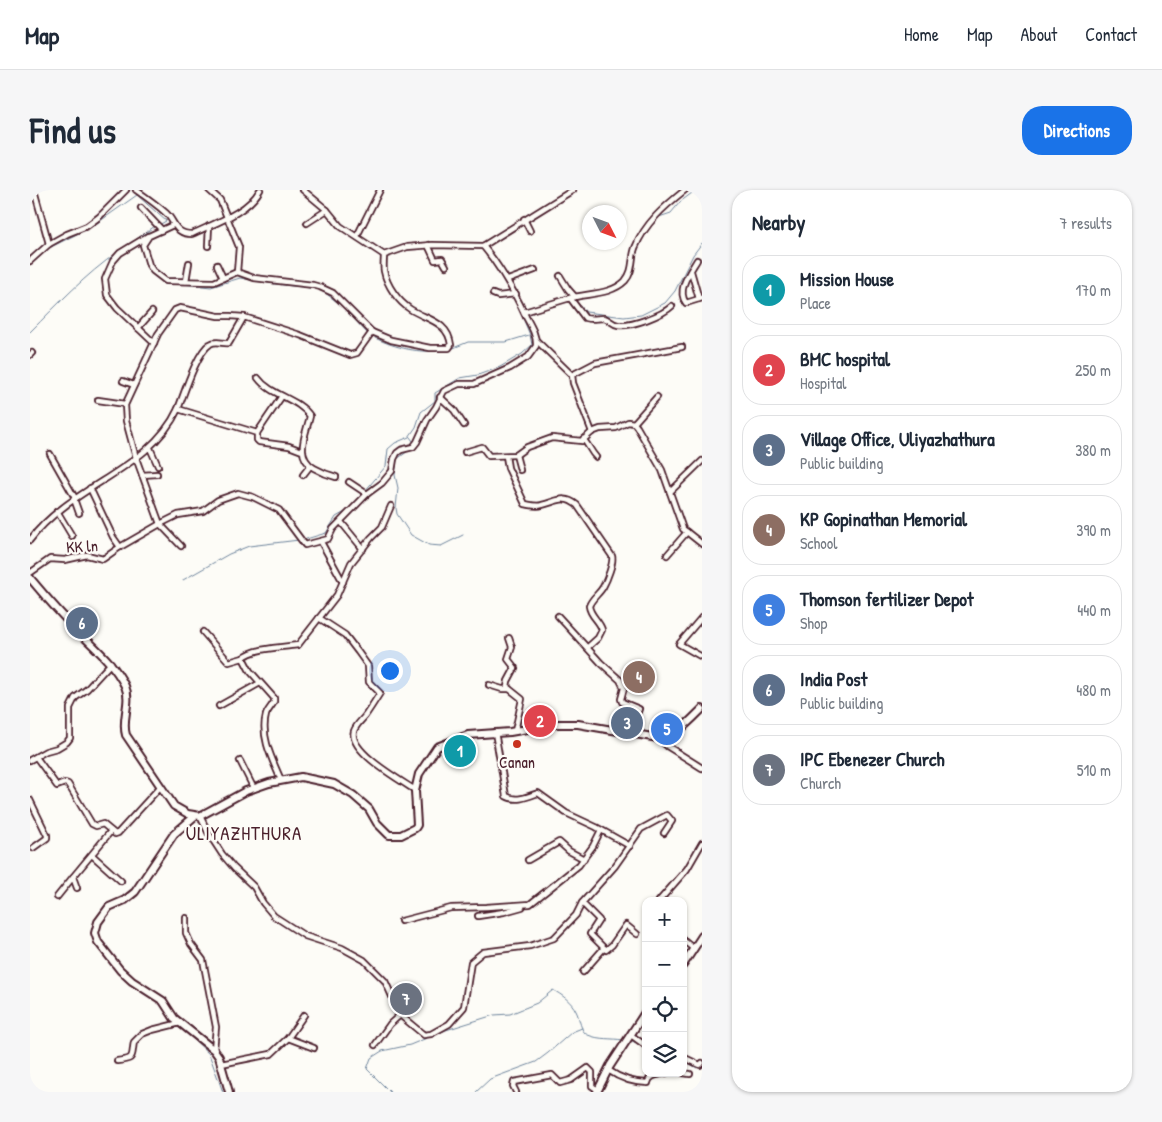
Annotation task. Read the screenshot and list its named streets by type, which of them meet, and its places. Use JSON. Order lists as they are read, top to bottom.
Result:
{
  "streets": {
    "street": ["KK ln"]
  },
  "districts": ["ULIYAZHTHURA"],
  "places": ["Canan"],
  "north": "bottom right",
  "page": {
    "header": "Map",
    "nav": [
      "Home",
      "Map",
      "About",
      "Contact"
    ],
    "buttons": "Directions",
    "title": "Find us",
    "heading": ["Nearby", "7 results"],
    "list": [
      {
        "mark": "1",
        "name": "Mission House",
        "note": "Place",
        "value": "170 m"
      },
      {
        "mark": "2",
        "name": "BMC hospital",
        "note": "Hospital",
        "value": "250 m"
      },
      {
        "mark": "3",
        "name": "Village Office, Uliyazhathura",
        "note": "Public building",
        "value": "380 m"
      },
      {
        "mark": "4",
        "name": "KP Gopinathan Memorial",
        "note": "School",
        "value": "390 m"
      },
      {
        "mark": "5",
        "name": "Thomson fertilizer Depot",
        "note": "Shop",
        "value": "440 m"
      },
      {
        "mark": "6",
        "name": "India Post",
        "note": "Public building",
        "value": "480 m"
      },
      {
        "mark": "7",
        "name": "IPC Ebenezer Church",
        "note": "Church",
        "value": "510 m"
      }
    ],
    "pins": [
      "6",
      "4",
      "2",
      "3",
      "5",
      "1",
      "7"
    ],
    "map_buttons": ["+", "−"]
  }
}
